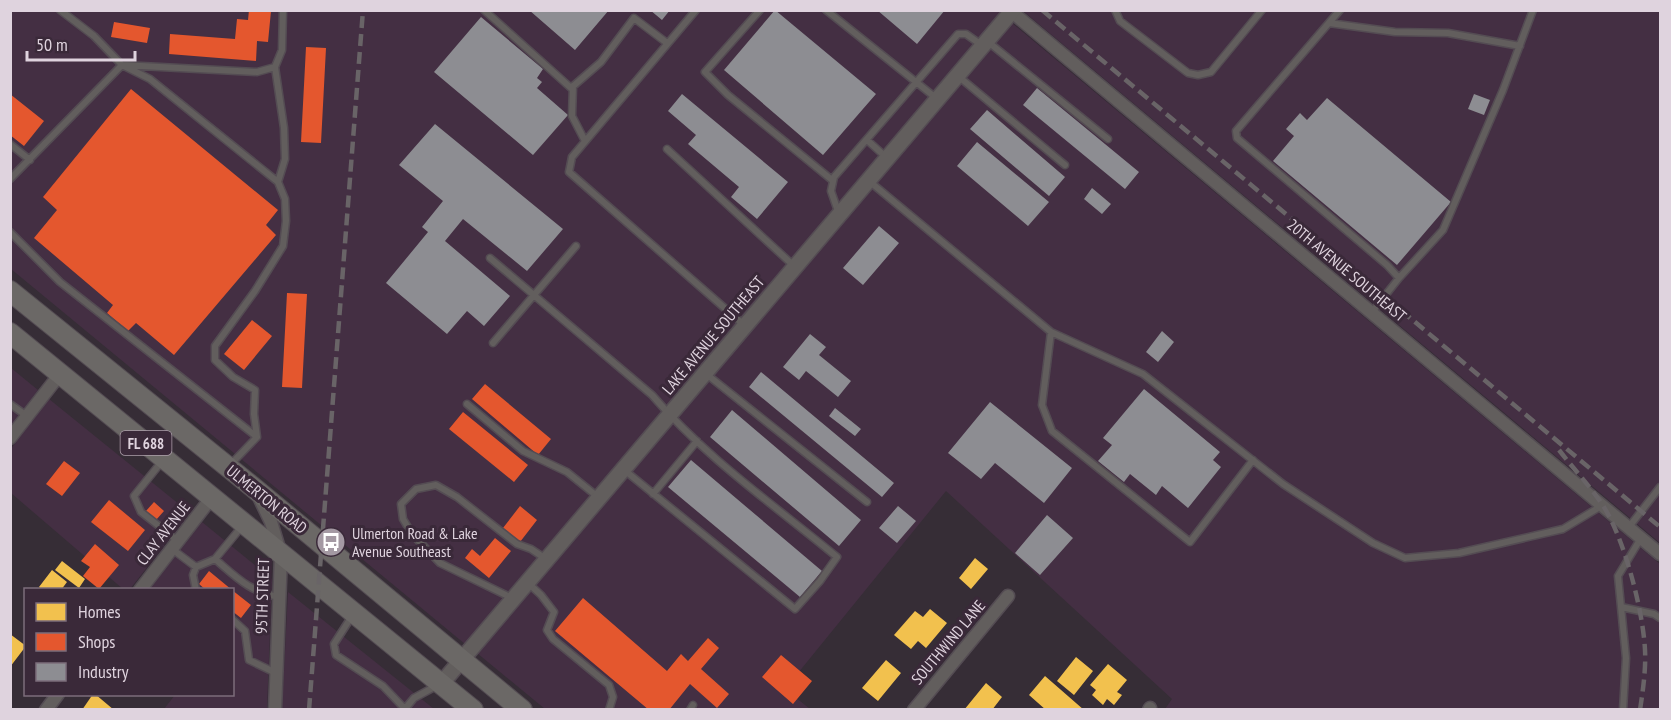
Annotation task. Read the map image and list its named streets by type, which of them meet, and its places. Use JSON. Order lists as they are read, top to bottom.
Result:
{
  "streets": {
    "main road": ["FL 688", "ULMERTON ROAD"],
    "street": [
      "20TH AVENUE SOUTHEAST",
      "LAKE AVENUE SOUTHEAST",
      "CLAY AVENUE",
      "95TH STREET",
      "SOUTHWIND LANE"
    ]
  },
  "crossings": [
    ["20TH AVENUE SOUTHEAST", "LAKE AVENUE SOUTHEAST"],
    ["LAKE AVENUE SOUTHEAST", "ULMERTON ROAD"],
    ["ULMERTON ROAD", "CLAY AVENUE"],
    ["ULMERTON ROAD", "95TH STREET"]
  ],
  "places": {
    "bus stop": ["Ulmerton Road & Lake Avenue Southeast"]
  },
  "legend": ["Homes", "Shops", "Industry"],
  "scale_bar": "50 m"
}
